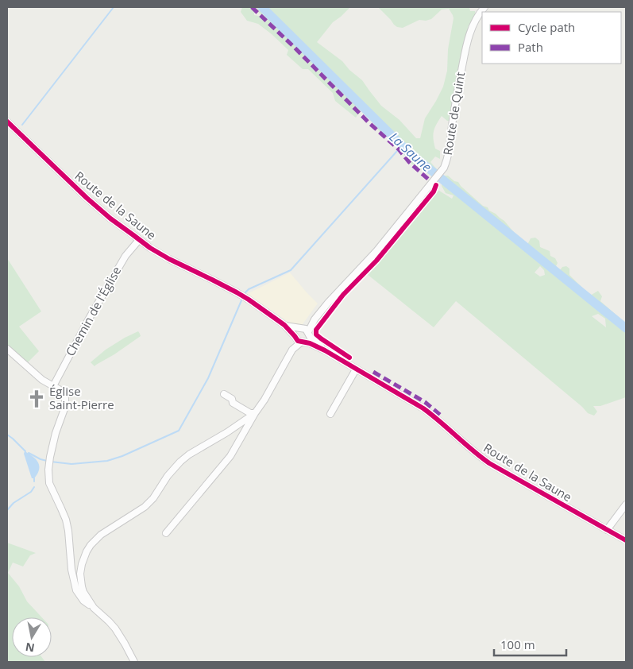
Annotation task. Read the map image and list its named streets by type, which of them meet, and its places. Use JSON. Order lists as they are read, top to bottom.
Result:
{
  "streets": {
    "street": ["Route de Quint", "Route de la Saune", "Chemin de l'Église"]
  },
  "crossings": [
    ["Route de Quint", "Route de la Saune"],
    ["Route de la Saune", "Chemin de l'Église"]
  ],
  "water": ["La Saune"],
  "places": {
    "church": ["Église Saint-Pierre"]
  },
  "legend": ["Cycle path", "Path"],
  "scale_bar": "100 m",
  "north": "bottom"
}
